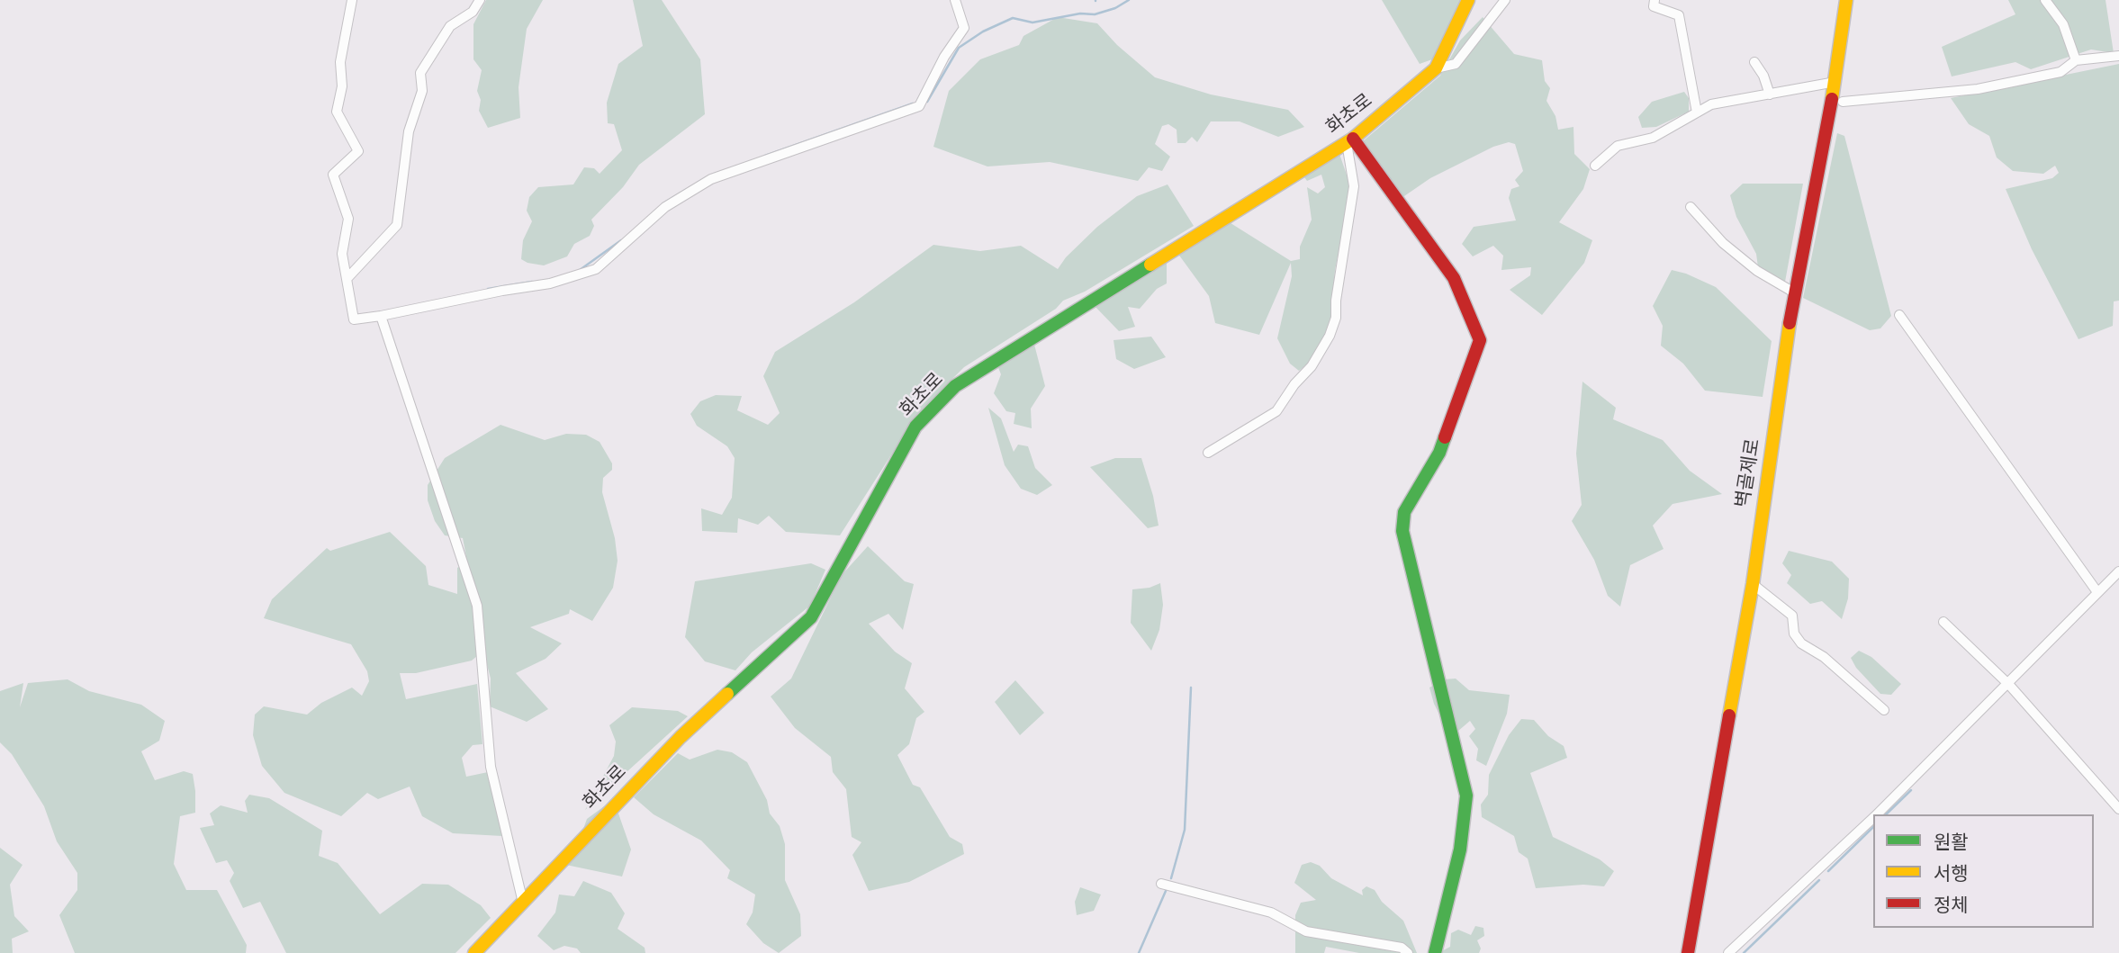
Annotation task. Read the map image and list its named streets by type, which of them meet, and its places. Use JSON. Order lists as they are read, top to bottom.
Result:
{
  "streets": {
    "street": ["화초로", "벽골제로"]
  },
  "legend": ["원활", "서행", "정체"]
}
